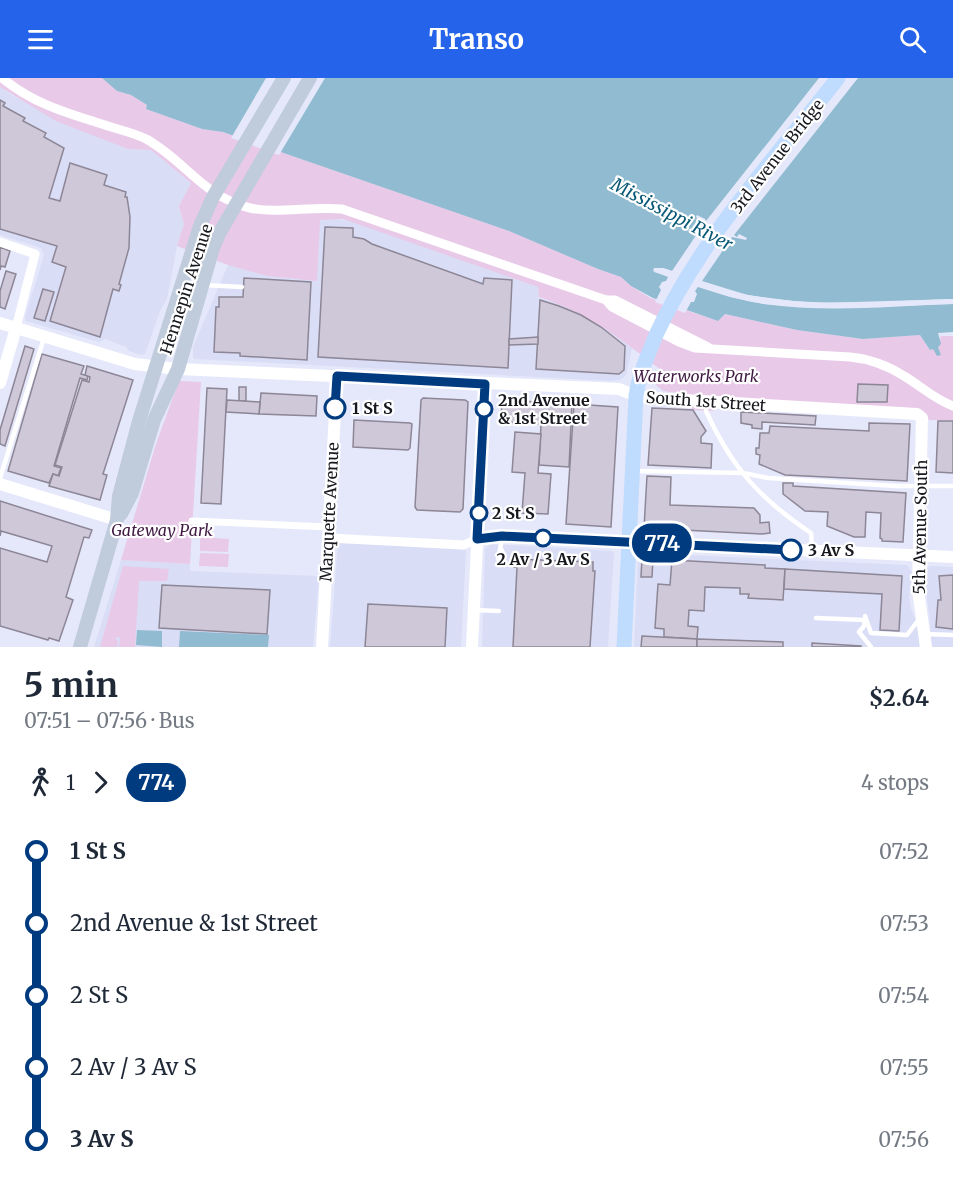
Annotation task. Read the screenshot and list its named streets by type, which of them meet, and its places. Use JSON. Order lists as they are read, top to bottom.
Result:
{
  "streets": {
    "main road": ["3rd Avenue Bridge", "Hennepin Avenue"],
    "street": ["South 1st Street", "Marquette Avenue", "5th Avenue South"]
  },
  "crossings": [
    ["3rd Avenue Bridge", "South 1st Street"],
    ["Hennepin Avenue", "South 1st Street"],
    ["South 1st Street", "Marquette Avenue"],
    ["South 1st Street", "5th Avenue South"]
  ],
  "water": ["Mississippi River"],
  "parks": ["Waterworks Park", "Gateway Park"],
  "places": [
    "1 St S",
    "2nd Avenue & 1st Street",
    "2 St S",
    "2 Av / 3 Av S",
    "3 Av S"
  ],
  "lines": ["bus line 774"],
  "page": {
    "header": "Transo",
    "on_map": "774",
    "heading": ["5 min", "07:51 – 07:56 · Bus", "$2.64"],
    "legs": ["1", "774", "4 stops"],
    "list": [
      {
        "name": "1 St S",
        "value": "07:52"
      },
      {
        "name": "2nd Avenue & 1st Street",
        "value": "07:53"
      },
      {
        "name": "2 St S",
        "value": "07:54"
      },
      {
        "name": "2 Av / 3 Av S",
        "value": "07:55"
      },
      {
        "name": "3 Av S",
        "value": "07:56"
      }
    ]
  }
}
